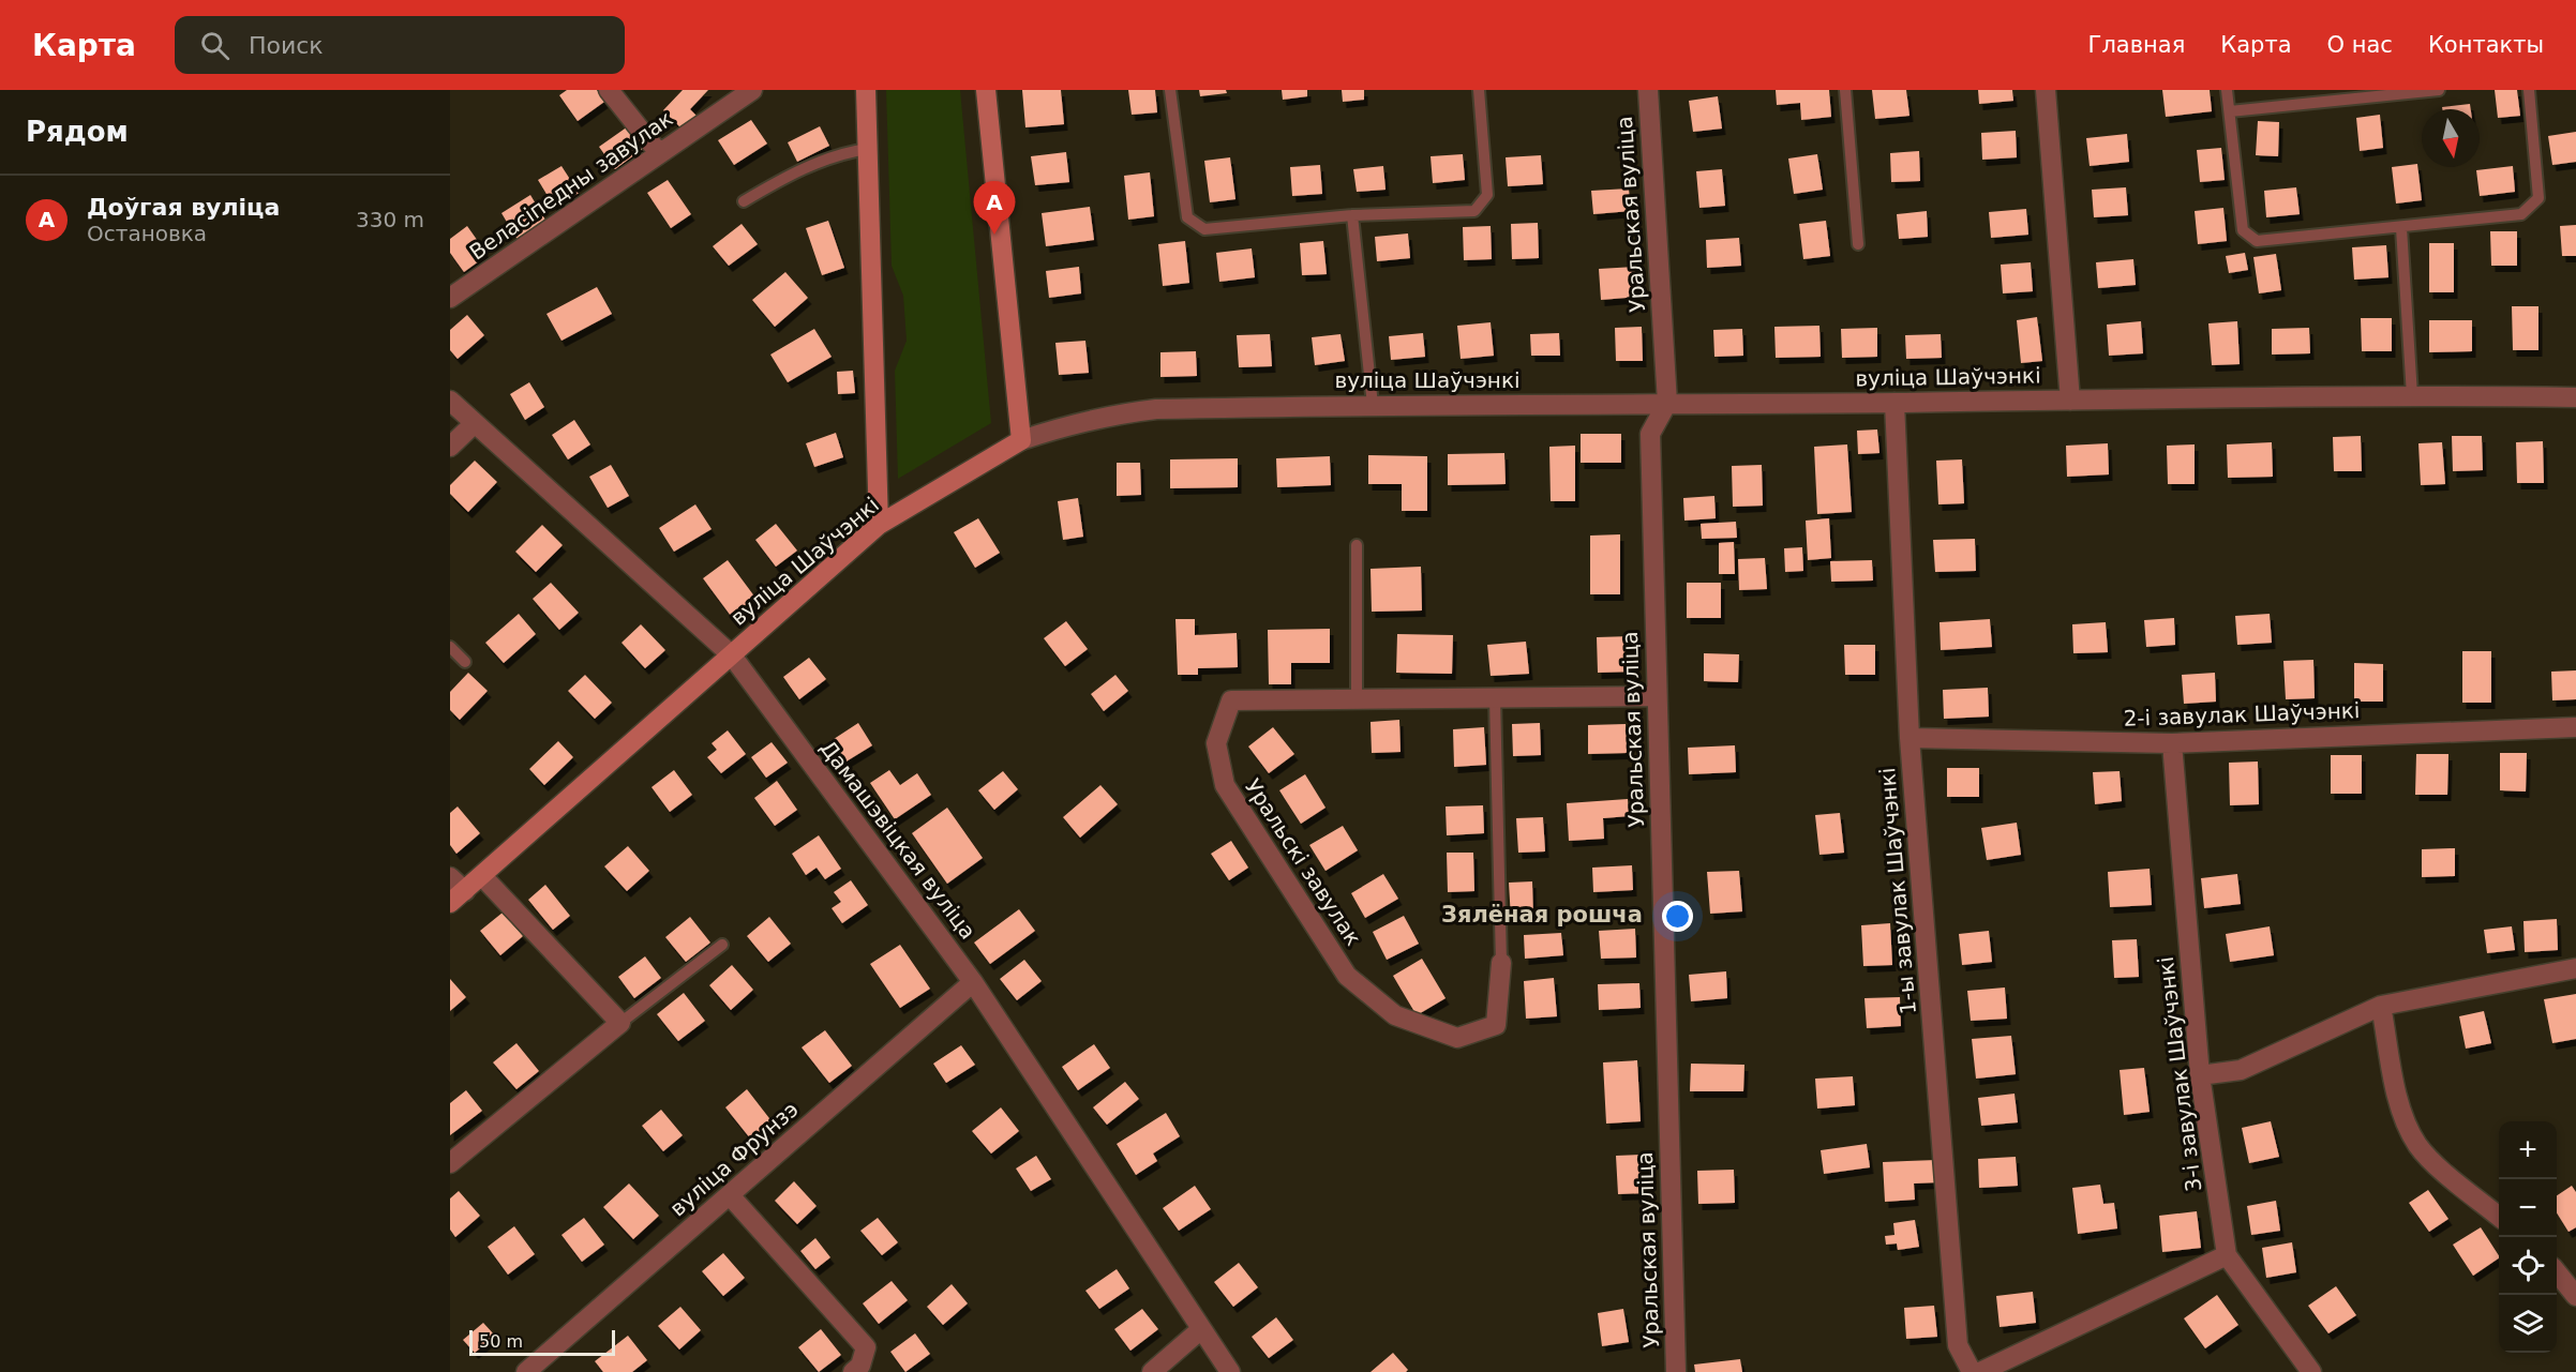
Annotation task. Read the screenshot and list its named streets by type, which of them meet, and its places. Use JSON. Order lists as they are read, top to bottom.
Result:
{
  "streets": {
    "main road": ["вуліца Шаўчэнкі"],
    "street": [
      "Веласіпедны завулак",
      "Уральская вуліца",
      "2-і завулак Шаўчэнкі",
      "Дамашэвіцкая вуліца",
      "Уральскі завулак",
      "1-ы завулак Шаўчэнкі",
      "3-і завулак Шаўчэнкі",
      "вуліца Фрунзэ"
    ]
  },
  "crossings": [
    ["Уральская вуліца", "вуліца Шаўчэнкі"],
    ["Уральская вуліца", "Уральскі завулак"],
    ["вуліца Шаўчэнкі", "Дамашэвіцкая вуліца"],
    ["вуліца Шаўчэнкі", "1-ы завулак Шаўчэнкі"],
    ["2-і завулак Шаўчэнкі", "1-ы завулак Шаўчэнкі"],
    ["2-і завулак Шаўчэнкі", "3-і завулак Шаўчэнкі"],
    ["Дамашэвіцкая вуліца", "вуліца Фрунзэ"]
  ],
  "districts": ["Зялёная рошча"],
  "scale_bar": "50 m",
  "north": "bottom",
  "page": {
    "header": "Карта",
    "search": "Поиск",
    "nav": [
      "Главная",
      "Карта",
      "О нас",
      "Контакты"
    ],
    "heading": "Рядом",
    "list": [
      {
        "mark": "A",
        "name": "Доўгая вуліца",
        "note": "Остановка",
        "value": "330 m"
      }
    ],
    "pins": "A",
    "map_buttons": ["+", "−"],
    "scale": "50 m"
  }
}
